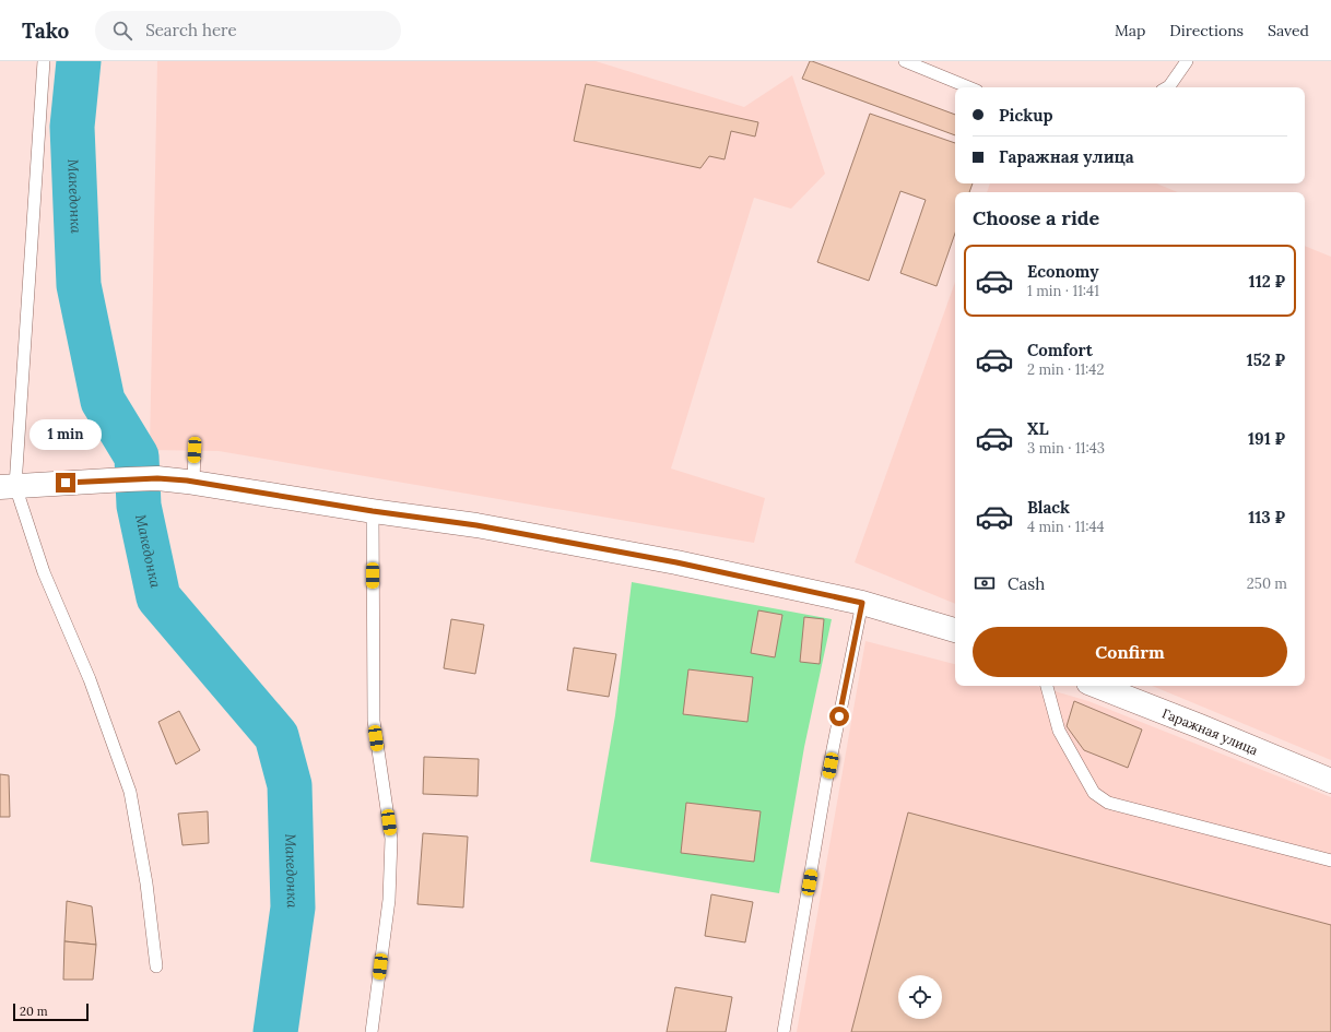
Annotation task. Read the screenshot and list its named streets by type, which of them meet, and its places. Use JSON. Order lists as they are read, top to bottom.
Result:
{
  "streets": {
    "street": ["Гаражная улица"]
  },
  "water": ["Македонка"],
  "scale_bar": "20 m",
  "page": {
    "header": "Tako",
    "search": "Search here",
    "nav": ["Map", "Directions", "Saved"],
    "banner": ["Pickup", "Гаражная улица"],
    "heading": "Choose a ride",
    "list": [
      {
        "name": "Economy",
        "note": "1 min · 11:41",
        "value": "112 ₽"
      },
      {
        "name": "Comfort",
        "note": "2 min · 11:42",
        "value": "152 ₽"
      },
      {
        "name": "XL",
        "note": "3 min · 11:43",
        "value": "191 ₽"
      },
      {
        "name": "Black",
        "note": "4 min · 11:44",
        "value": "113 ₽"
      }
    ],
    "bubble": "1 min",
    "pay": ["Cash", "250 m"],
    "buttons": "Confirm",
    "scale": "20 m"
  }
}
